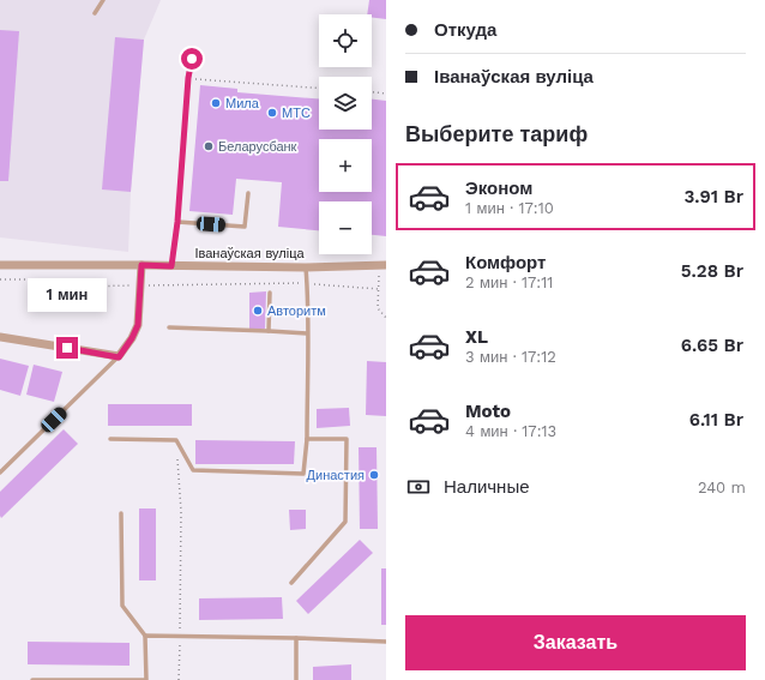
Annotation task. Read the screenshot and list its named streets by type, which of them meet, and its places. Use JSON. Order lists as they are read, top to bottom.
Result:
{
  "streets": {
    "street": ["Іванаўская вуліца"]
  },
  "places": [
    "Мила",
    "МТС",
    "Беларусбанк",
    "Авторитм",
    "Династия"
  ],
  "page": {
    "banner": ["Откуда", "Іванаўская вуліца"],
    "map_buttons": ["+", "−"],
    "heading": "Выберите тариф",
    "list": [
      {
        "name": "Эконом",
        "note": "1 мин · 17:10",
        "value": "3.91 Br"
      },
      {
        "name": "Комфорт",
        "note": "2 мин · 17:11",
        "value": "5.28 Br"
      },
      {
        "name": "XL",
        "note": "3 мин · 17:12",
        "value": "6.65 Br"
      },
      {
        "name": "Moto",
        "note": "4 мин · 17:13",
        "value": "6.11 Br"
      }
    ],
    "bubble": "1 мин",
    "pay": ["Наличные", "240 m"],
    "buttons": "Заказать"
  }
}
